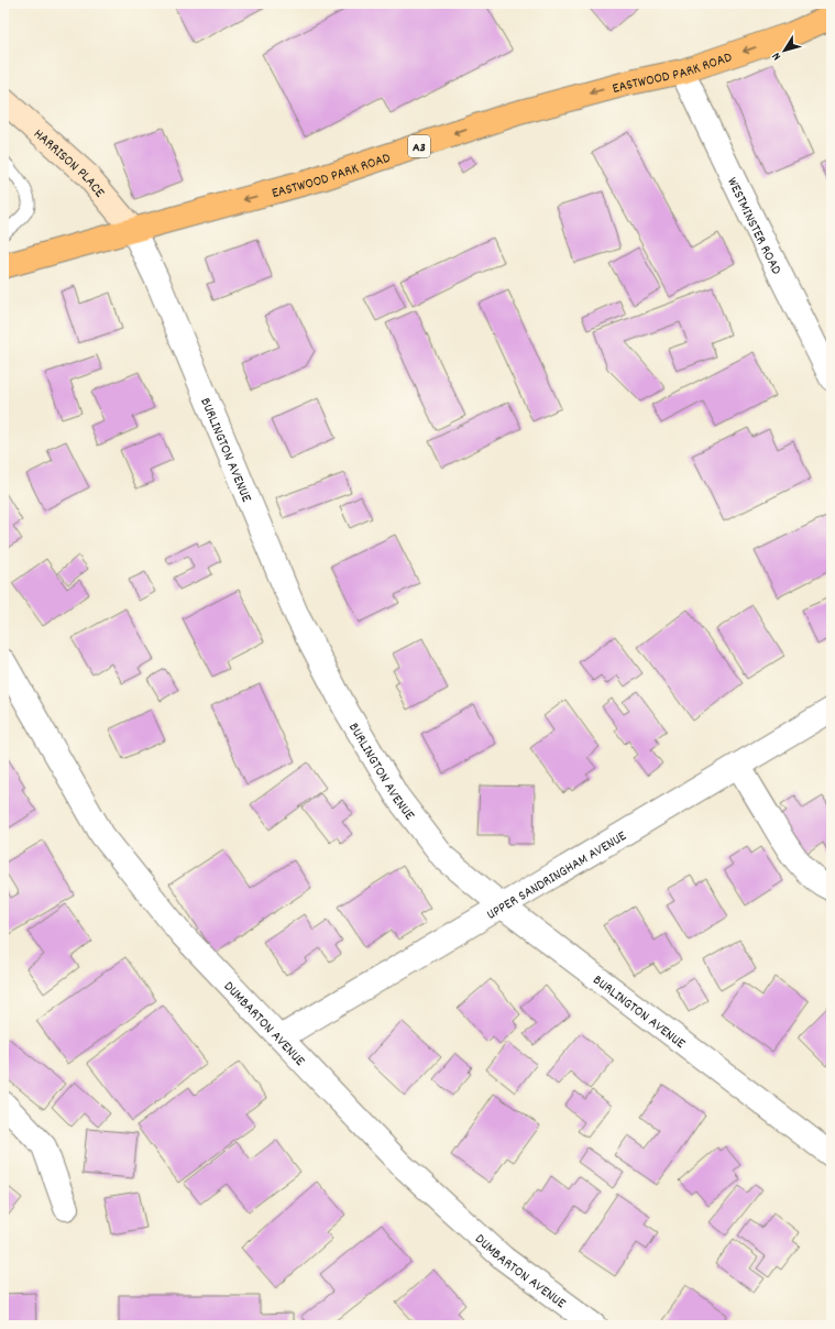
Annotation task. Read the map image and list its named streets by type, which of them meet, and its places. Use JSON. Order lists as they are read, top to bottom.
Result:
{
  "streets": {
    "main road": ["EASTWOOD PARK ROAD", "A3", "HARRISON PLACE"],
    "street": [
      "WESTMINSTER ROAD",
      "BURLINGTON AVENUE",
      "UPPER SANDRINGHAM AVENUE",
      "DUMBARTON AVENUE"
    ]
  },
  "crossings": [
    ["EASTWOOD PARK ROAD", "HARRISON PLACE"],
    ["EASTWOOD PARK ROAD", "WESTMINSTER ROAD"],
    ["EASTWOOD PARK ROAD", "BURLINGTON AVENUE"],
    ["HARRISON PLACE", "BURLINGTON AVENUE"],
    ["BURLINGTON AVENUE", "UPPER SANDRINGHAM AVENUE"],
    ["UPPER SANDRINGHAM AVENUE", "DUMBARTON AVENUE"]
  ],
  "one_way": ["EASTWOOD PARK ROAD"],
  "north": "bottom left"
}
